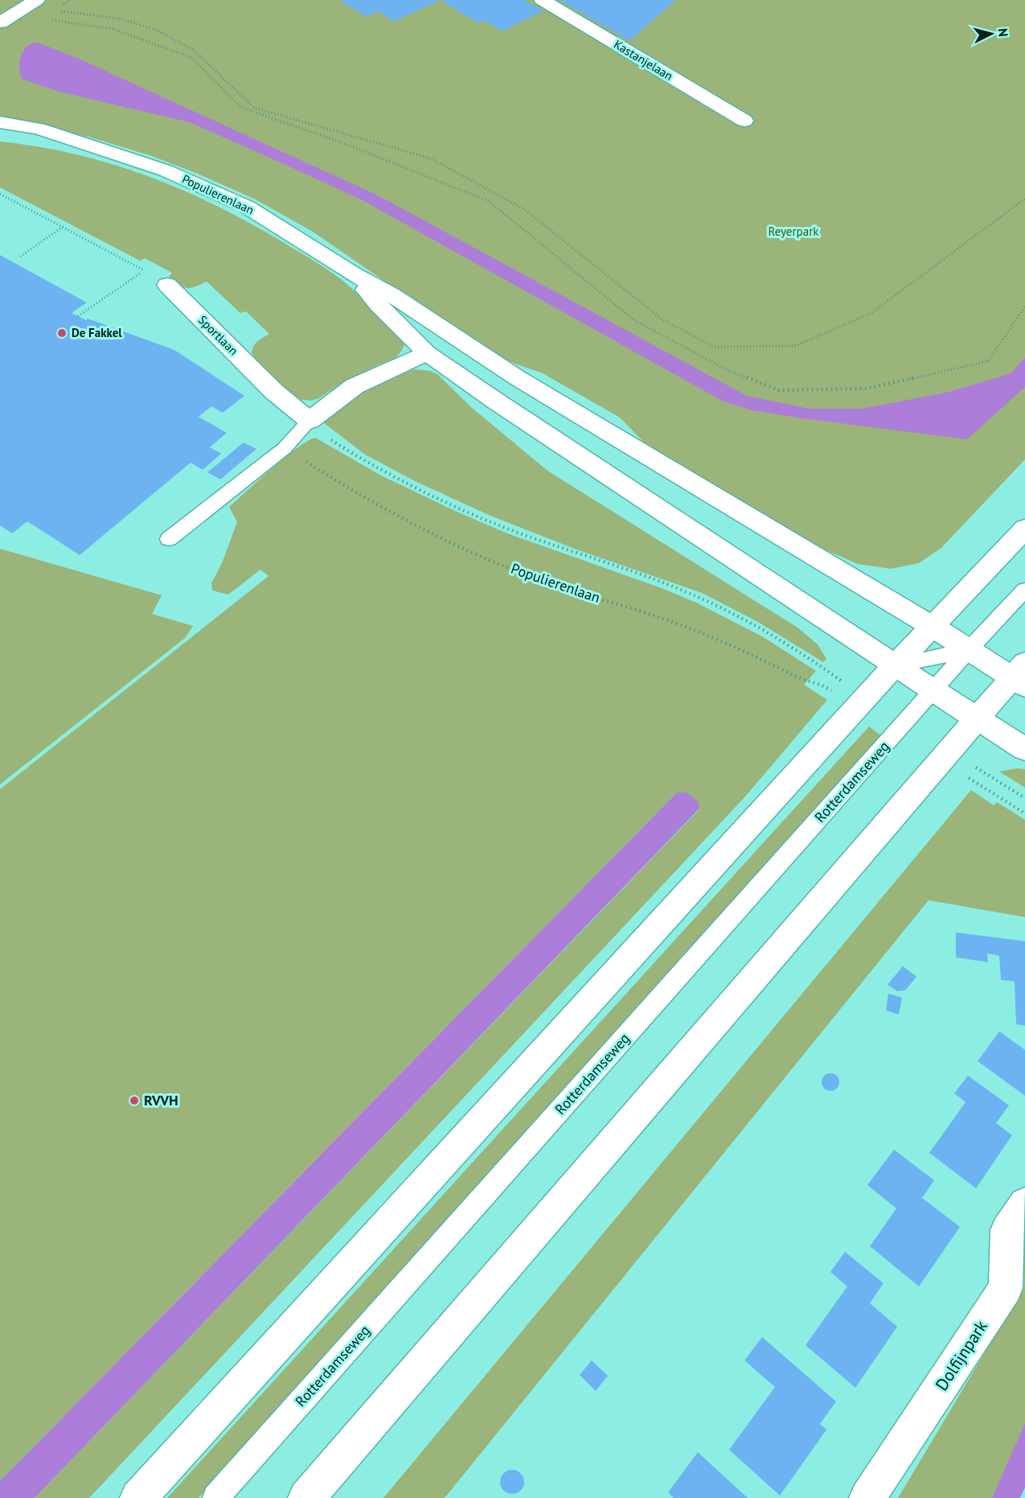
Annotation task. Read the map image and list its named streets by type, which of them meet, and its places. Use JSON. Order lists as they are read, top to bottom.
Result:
{
  "streets": {
    "street": [
      "Kastanjelaan",
      "Populierenlaan",
      "Sportlaan",
      "Dolfijnpark"
    ],
    "lane": ["Rotterdamseweg"]
  },
  "crossings": [
    ["Populierenlaan", "Rotterdamseweg"]
  ],
  "parks": ["Reyerpark"],
  "places": ["De Fakkel", "RVVH"],
  "north": "right"
}
